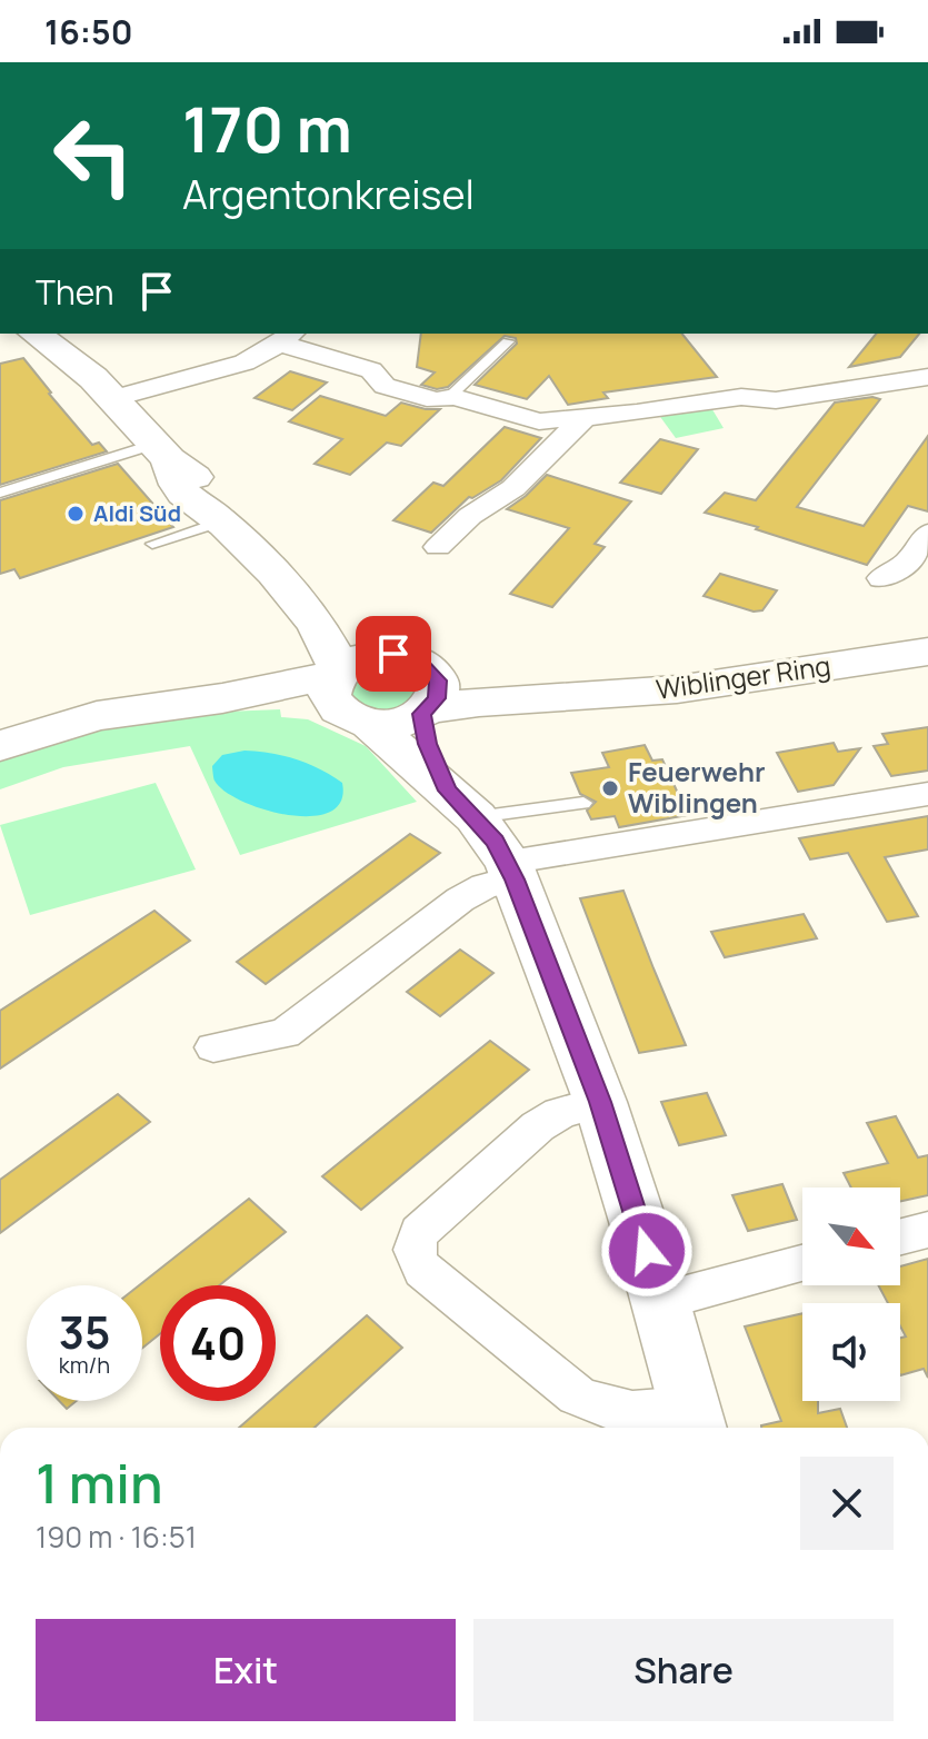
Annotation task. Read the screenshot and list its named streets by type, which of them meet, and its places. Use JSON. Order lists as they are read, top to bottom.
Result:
{
  "streets": {
    "street": ["Wiblinger Ring"]
  },
  "places": ["Aldi Süd", "Feuerwehr Wiblingen"],
  "north": "bottom right",
  "page": {
    "status": "16:50",
    "turn": ["170 m", "Argentonkreisel"],
    "then": "Then",
    "speed": "35 km/h",
    "limit": "40",
    "heading": ["1 min", "190 m · 16:51"],
    "buttons": ["Exit", "Share"]
  }
}
